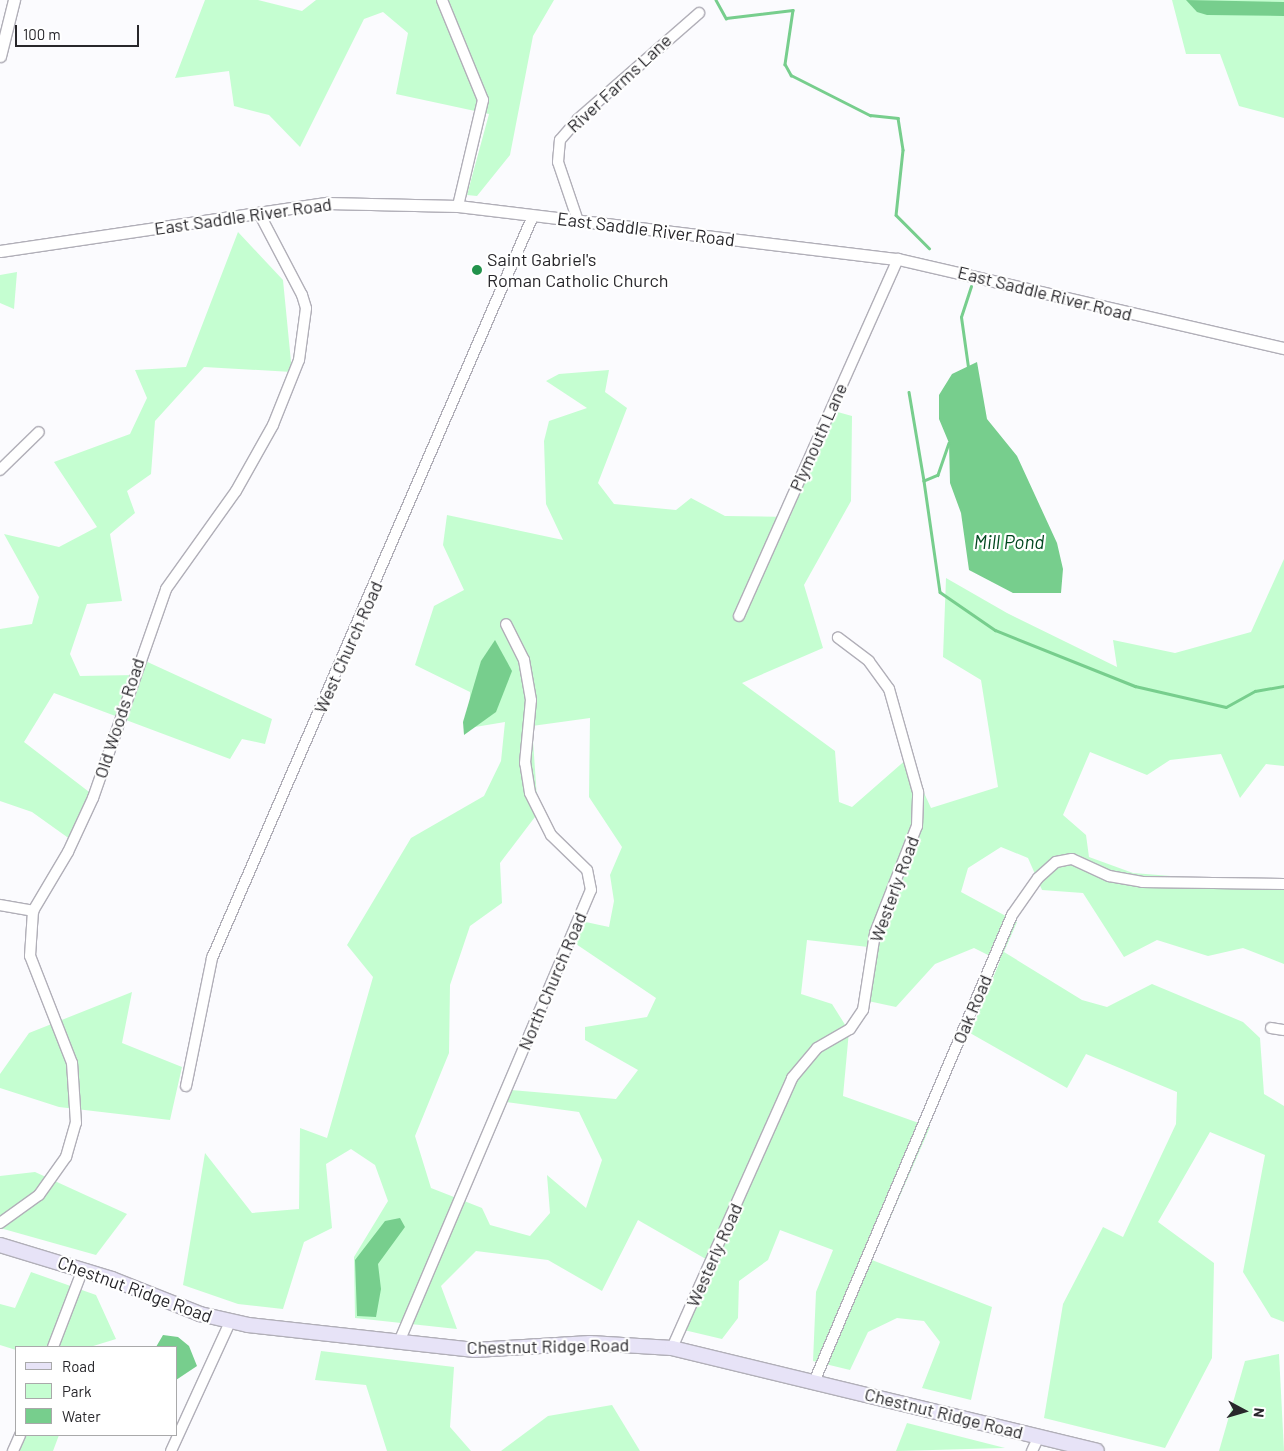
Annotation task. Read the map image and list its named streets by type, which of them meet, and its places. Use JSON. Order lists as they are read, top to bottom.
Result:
{
  "streets": {
    "main road": ["Chestnut Ridge Road"],
    "street": [
      "River Farms Lane",
      "East Saddle River Road",
      "Plymouth Lane",
      "West Church Road",
      "Old Woods Road",
      "Westerly Road",
      "North Church Road",
      "Oak Road"
    ]
  },
  "crossings": [
    ["River Farms Lane", "East Saddle River Road"],
    ["East Saddle River Road", "Plymouth Lane"],
    ["East Saddle River Road", "West Church Road"],
    ["East Saddle River Road", "Old Woods Road"],
    ["Westerly Road", "Chestnut Ridge Road"],
    ["North Church Road", "Chestnut Ridge Road"],
    ["Oak Road", "Chestnut Ridge Road"]
  ],
  "water": ["Mill Pond"],
  "places": ["Saint Gabriel's Roman Catholic Church"],
  "legend": ["Road", "Park", "Water"],
  "scale_bar": "100 m",
  "north": "right"
}
